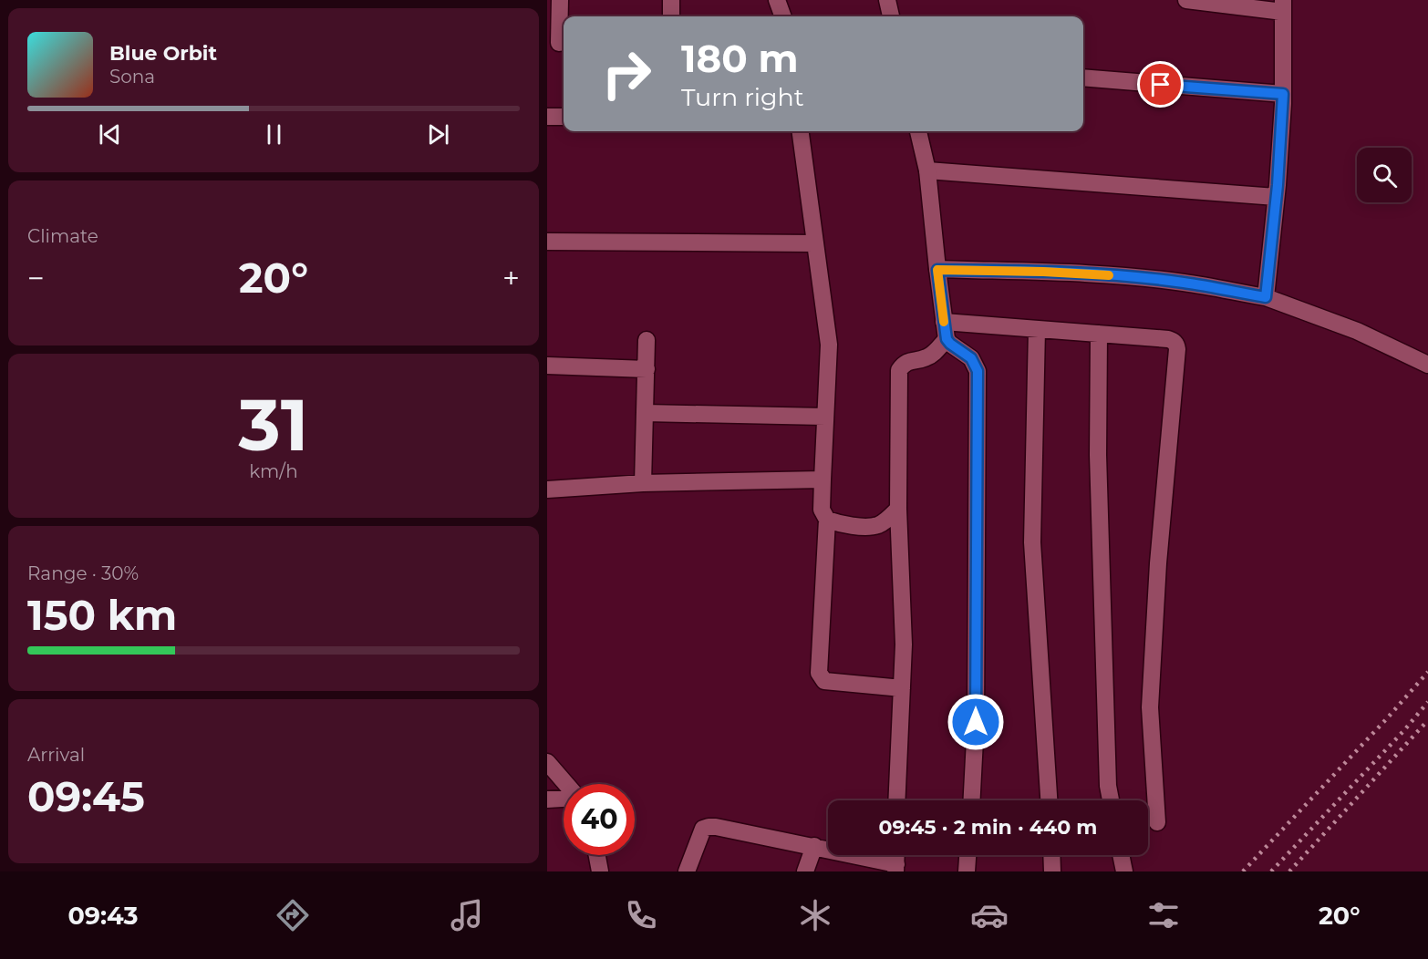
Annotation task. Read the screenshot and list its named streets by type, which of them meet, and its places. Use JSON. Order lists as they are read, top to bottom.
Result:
{
  "page": {
    "turn": ["180 m", "Turn right"],
    "song": ["Blue Orbit", "Sona"],
    "tile": [
      "Climate",
      ["31", "km/h"],
      ["Range · 30%", "150 km"],
      ["Arrival", "09:45"]
    ],
    "heat": ["−", "20°", "+"],
    "limit": "40",
    "trip": "09:45 · 2 min · 440 m",
    "tabs": ["09:43", "20°"]
  }
}
